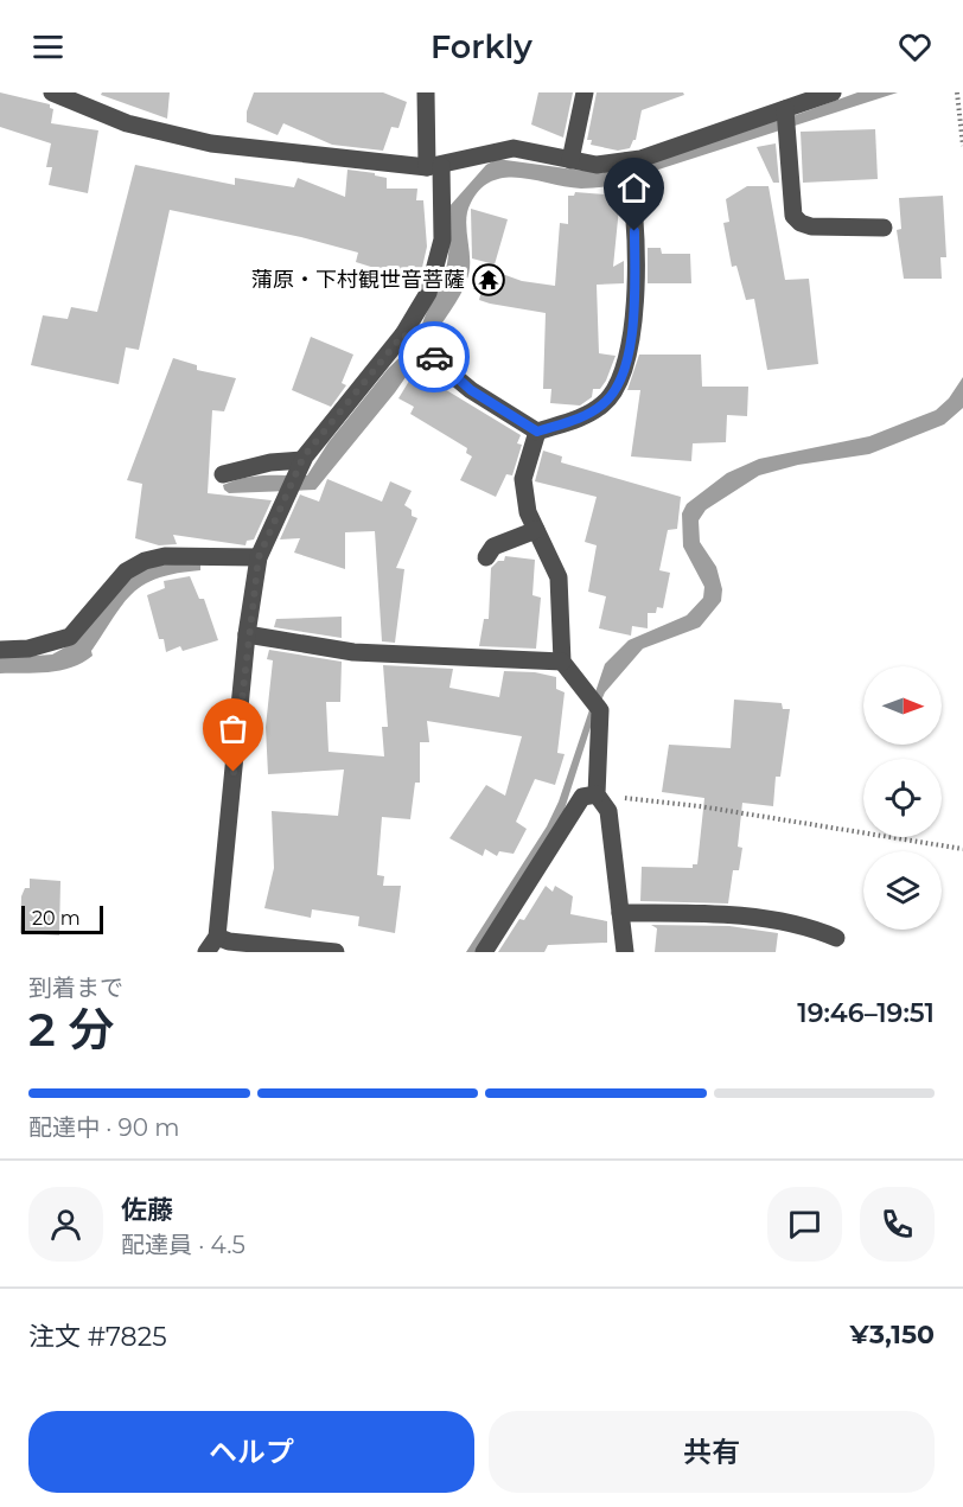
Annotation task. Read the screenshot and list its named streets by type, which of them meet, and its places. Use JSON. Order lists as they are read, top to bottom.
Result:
{
  "places": {
    "temple": ["蒲原・下村観世音菩薩"]
  },
  "scale_bar": "20 m",
  "north": "right",
  "page": {
    "header": "Forkly",
    "scale": "20 m",
    "heading": ["2 分", "到着まで", "19:46–19:51"],
    "panel": [
      "佐藤",
      "配達員 · 4.5",
      "注文 #7825",
      "¥3,150"
    ],
    "bar": "配達中 · 90 m",
    "buttons": ["ヘルプ", "共有"]
  }
}
